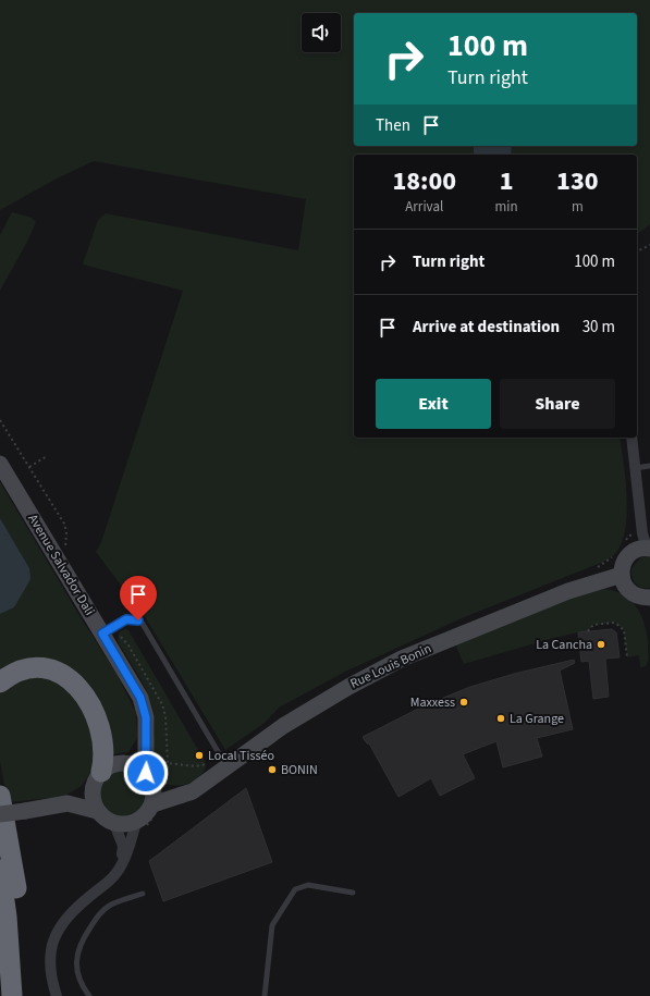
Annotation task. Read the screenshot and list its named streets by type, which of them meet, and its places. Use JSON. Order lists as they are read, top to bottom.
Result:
{
  "streets": {
    "street": ["Avenue Salvador Dali", "Rue Louis Bonin"]
  },
  "crossings": [
    ["Avenue Salvador Dali", "Rue Louis Bonin"]
  ],
  "places": [
    "La Cancha",
    "Maxxess",
    "La Grange",
    "Local Tisséo",
    "BONIN"
  ],
  "page": {
    "turn": ["100 m", "Turn right"],
    "then": "Then",
    "eta": [
      "18:00",
      "Arrival",
      "1",
      "min",
      "130",
      "m"
    ],
    "list": [
      {
        "name": "Turn right",
        "value": "100 m"
      },
      {
        "name": "Arrive at destination",
        "value": "30 m"
      }
    ],
    "buttons": ["Exit", "Share"]
  }
}
